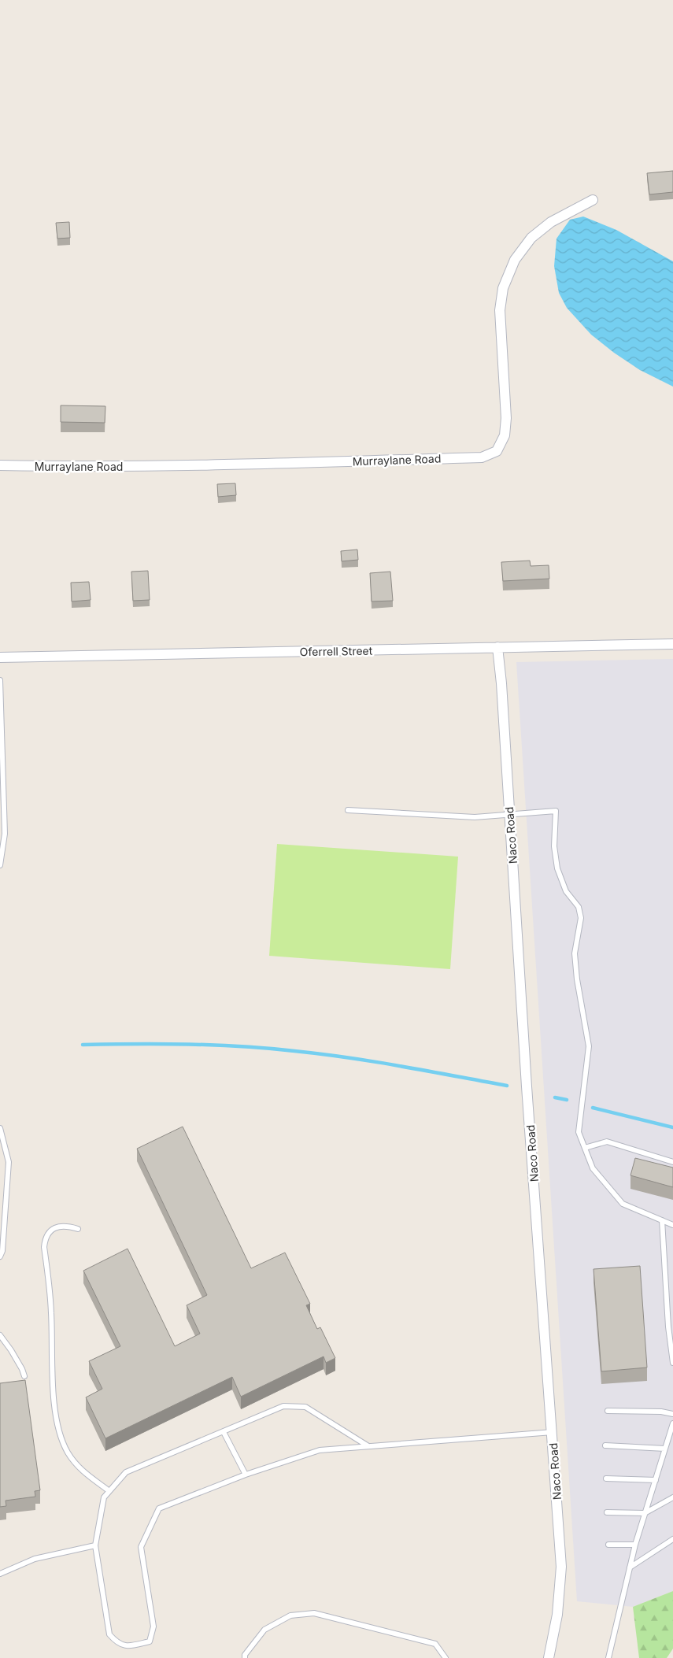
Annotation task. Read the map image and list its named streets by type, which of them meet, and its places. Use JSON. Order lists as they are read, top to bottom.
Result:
{
  "streets": {
    "street": ["Murraylane Road", "Oferrell Street", "Naco Road"]
  },
  "crossings": [
    ["Oferrell Street", "Naco Road"]
  ]
}
